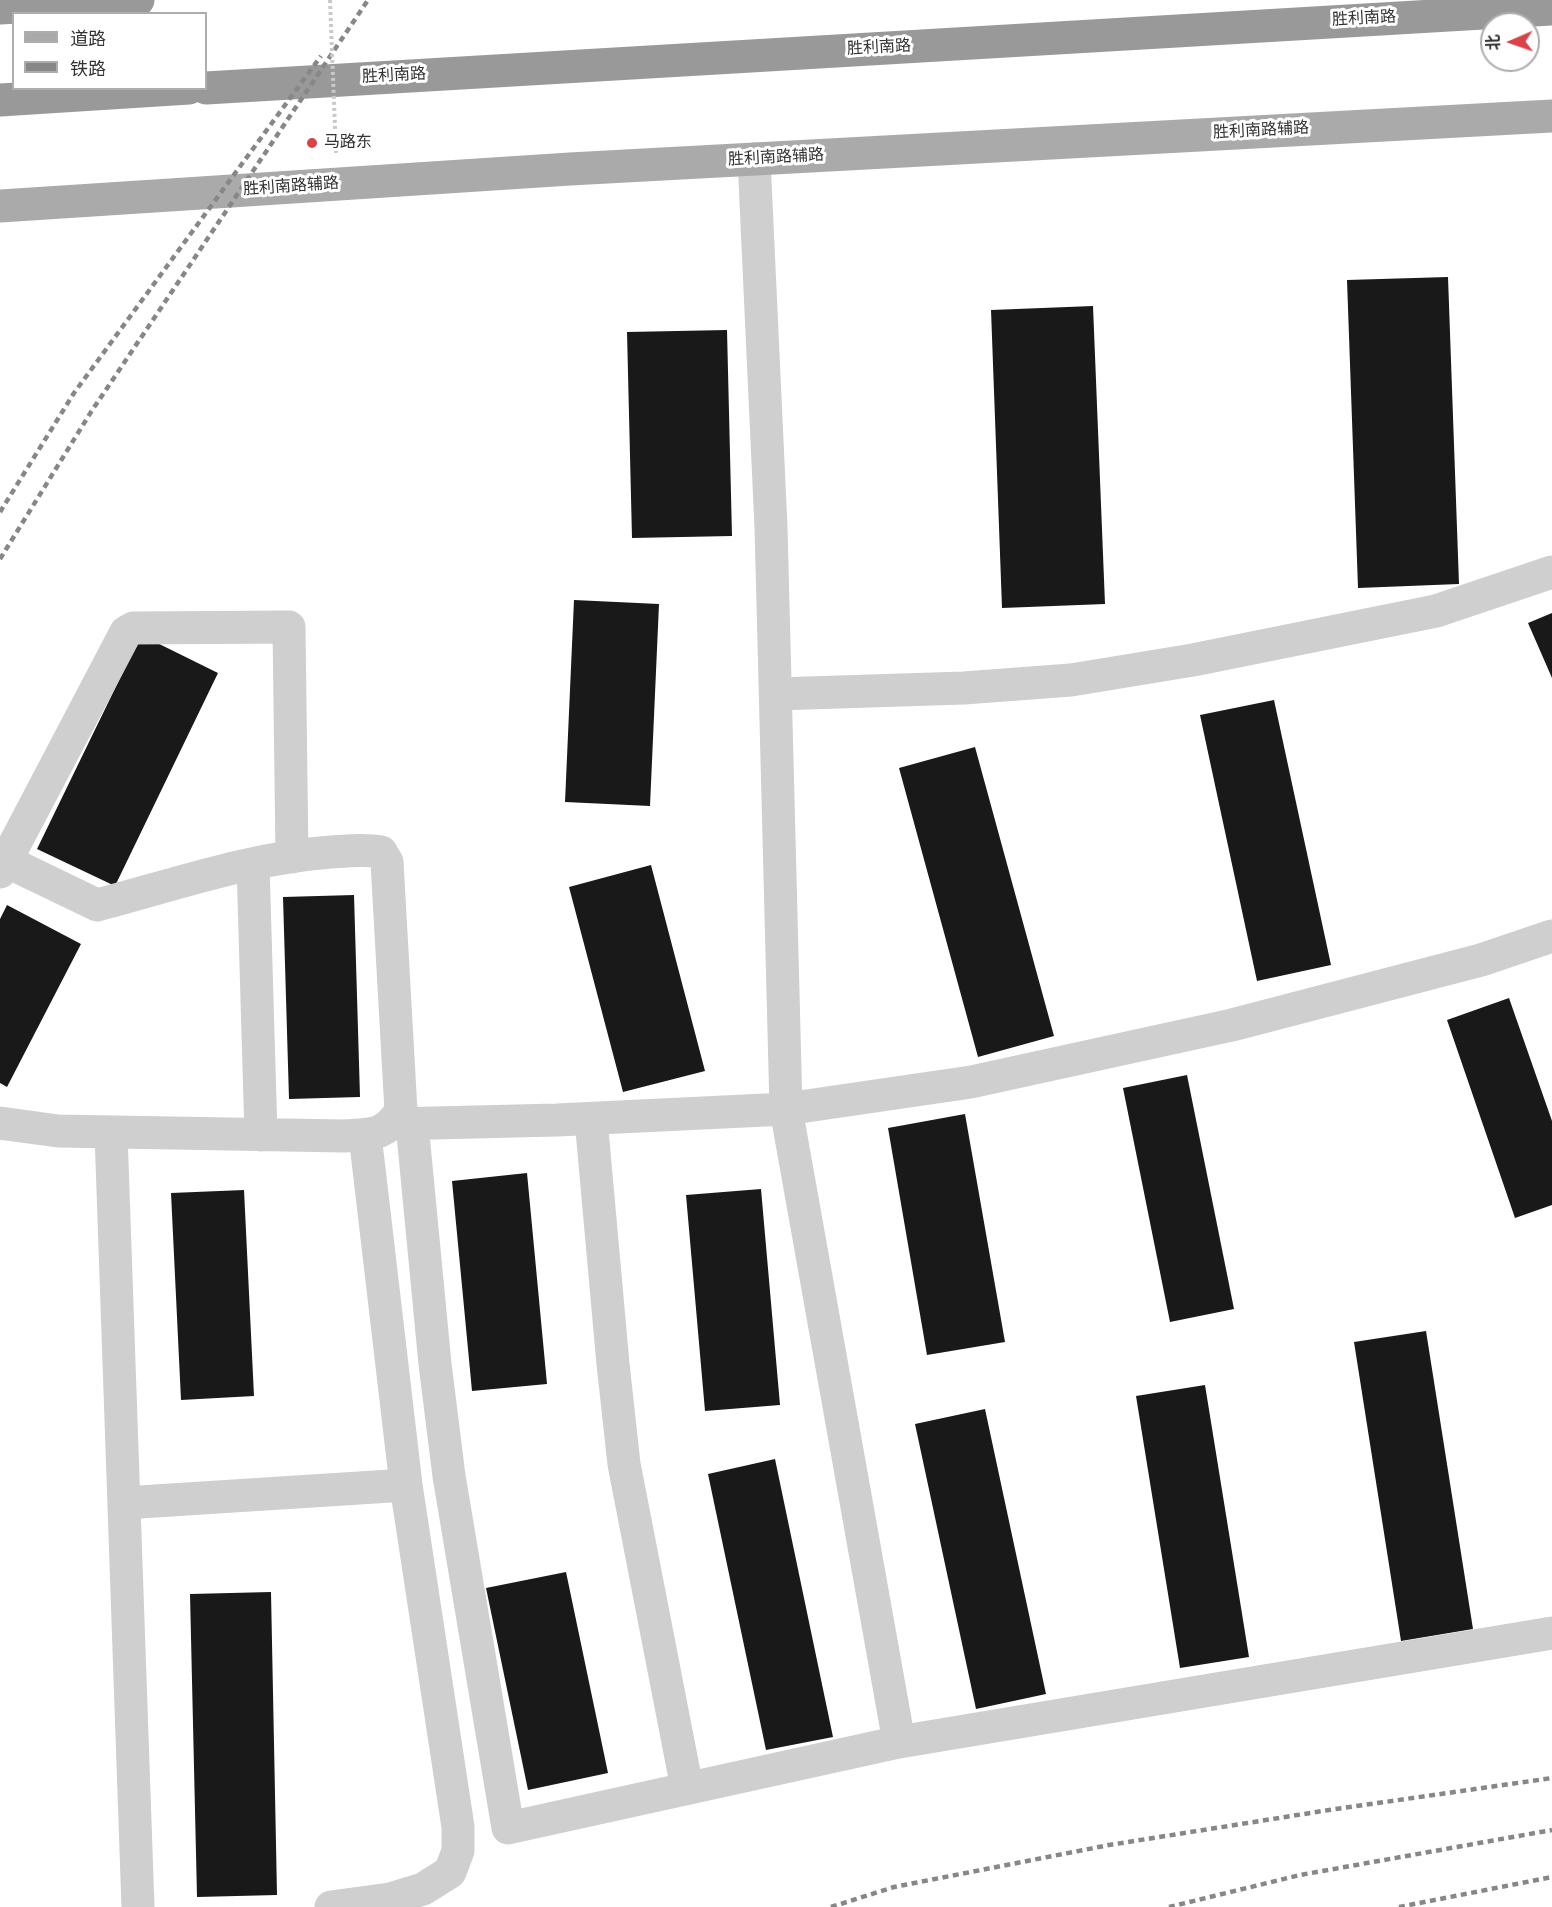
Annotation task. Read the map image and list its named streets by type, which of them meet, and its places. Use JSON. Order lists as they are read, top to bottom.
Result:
{
  "streets": {
    "highway": ["胜利南路"],
    "main road": ["胜利南路辅路"]
  },
  "places": ["马路东"],
  "legend": ["道路", "铁路"],
  "north": "left"
}
